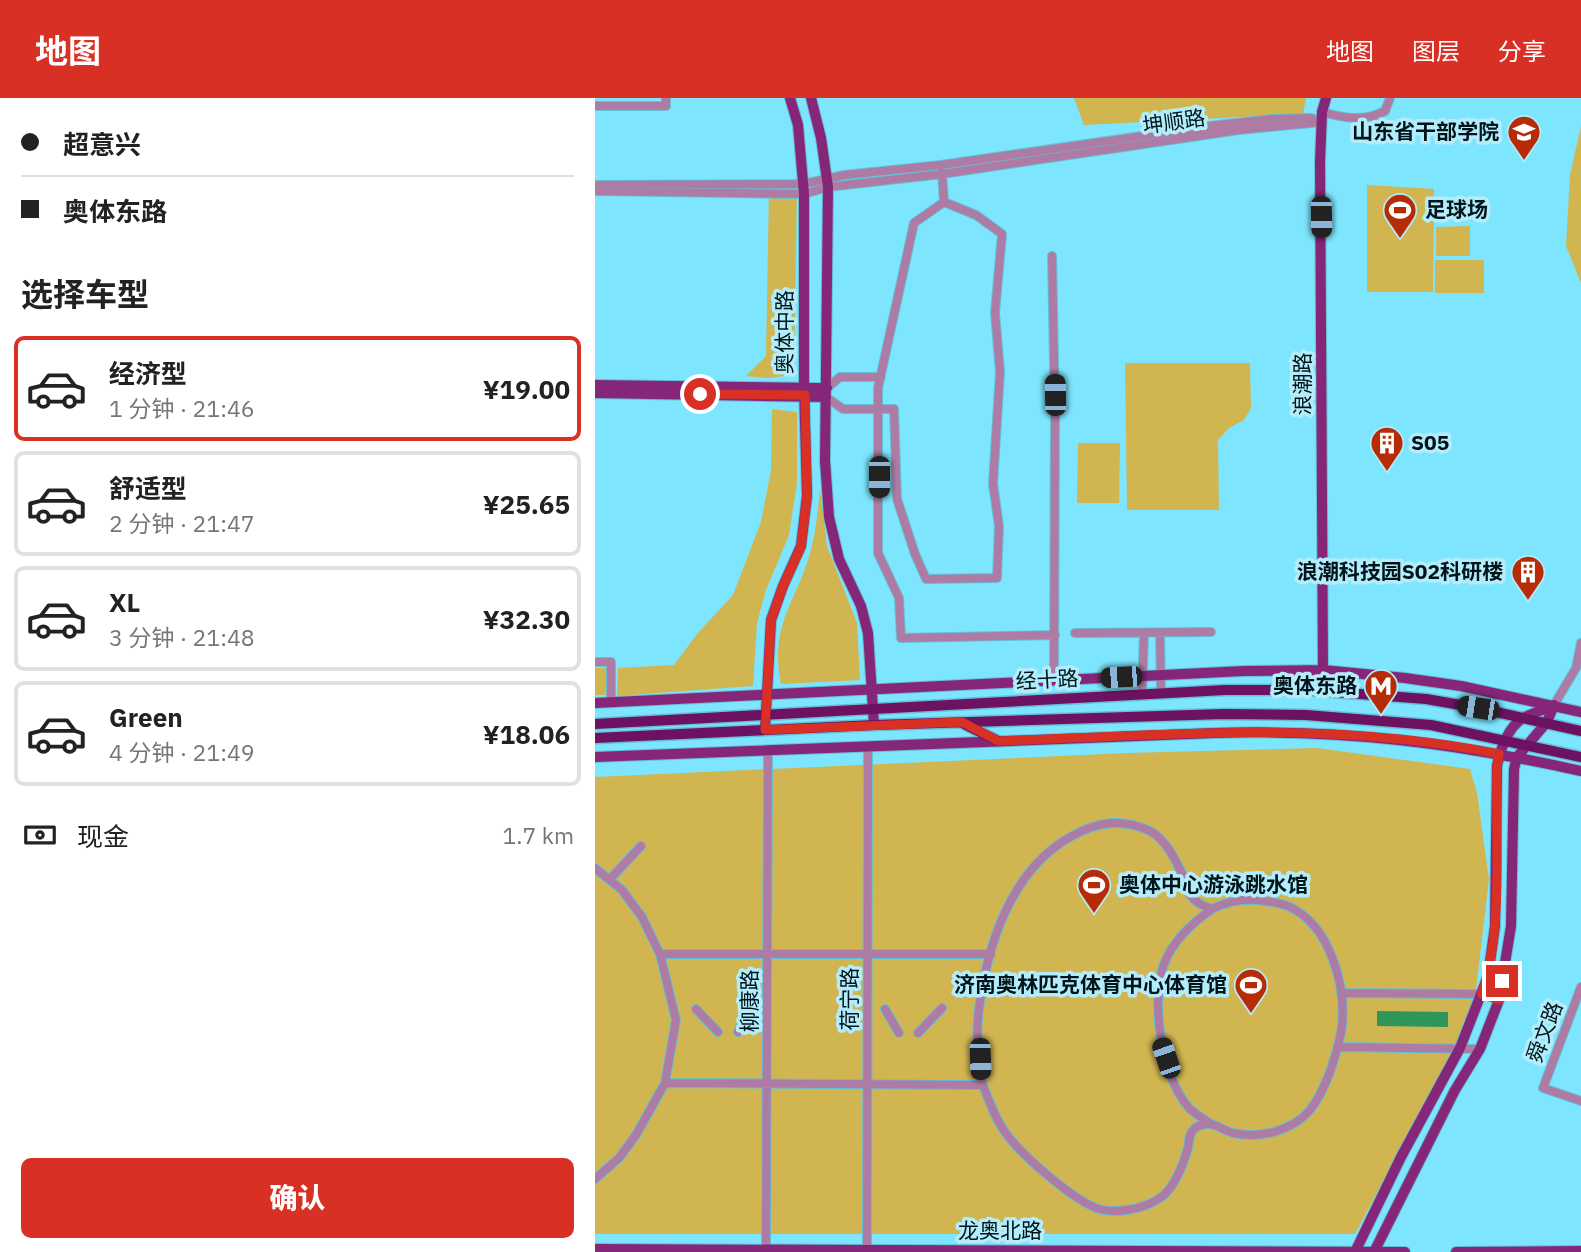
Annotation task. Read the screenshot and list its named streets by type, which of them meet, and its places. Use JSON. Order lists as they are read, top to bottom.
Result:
{
  "streets": {
    "highway": ["经十路"],
    "main road": ["奥体中路", "浪潮路", "龙奥北路"],
    "street": [
      "坤顺路",
      "荷宁路",
      "柳康路",
      "舜文路"
    ]
  },
  "crossings": [
    ["坤顺路", "奥体中路"],
    ["坤顺路", "浪潮路"],
    ["奥体中路", "经十路"],
    ["浪潮路", "经十路"],
    ["荷宁路", "龙奥北路"],
    ["柳康路", "龙奥北路"]
  ],
  "places": {
    "school or university": ["山东省干部学院"],
    "sports": ["足球场", "奥体中心游泳跳水馆", "济南奥林匹克体育中心体育馆"],
    "building": ["S05", "浪潮科技园S02科研楼"],
    "metro station": ["奥体东路"]
  },
  "page": {
    "header": "地图",
    "nav": ["地图", "图层", "分享"],
    "banner": ["超意兴", "奥体东路"],
    "heading": "选择车型",
    "list": [
      {
        "name": "经济型",
        "note": "1 分钟 · 21:46",
        "value": "¥19.00"
      },
      {
        "name": "舒适型",
        "note": "2 分钟 · 21:47",
        "value": "¥25.65"
      },
      {
        "name": "XL",
        "note": "3 分钟 · 21:48",
        "value": "¥32.30"
      },
      {
        "name": "Green",
        "note": "4 分钟 · 21:49",
        "value": "¥18.06"
      }
    ],
    "pay": ["现金", "1.7 km"],
    "buttons": "确认"
  }
}
